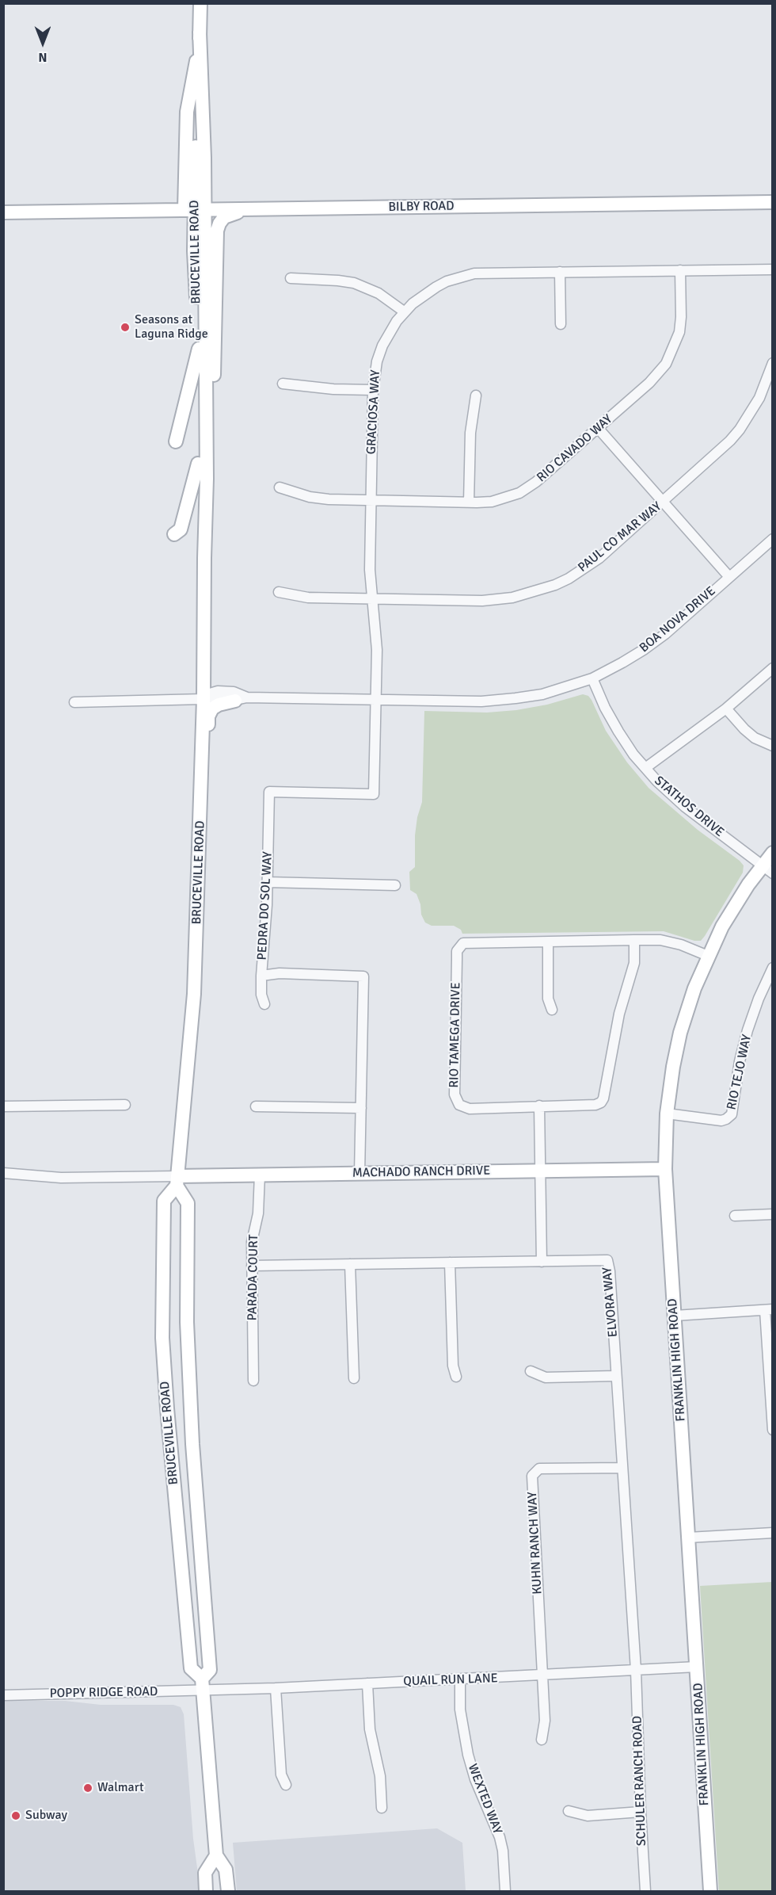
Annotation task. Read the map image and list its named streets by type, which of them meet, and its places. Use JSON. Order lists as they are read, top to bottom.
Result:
{
  "streets": {
    "main road": [
      "BILBY ROAD",
      "BRUCEVILLE ROAD",
      "MACHADO RANCH DRIVE",
      "FRANKLIN HIGH ROAD"
    ],
    "street": [
      "GRACIOSA WAY",
      "RIO CAVADO WAY",
      "PAUL CO MAR WAY",
      "BOA NOVA DRIVE",
      "STATHOS DRIVE",
      "PEDRA DO SOL WAY",
      "RIO TAMEGA DRIVE",
      "RIO TEJO WAY",
      "PARADA COURT",
      "ELVORA WAY",
      "KUHN RANCH WAY",
      "QUAIL RUN LANE",
      "POPPY RIDGE ROAD",
      "SCHULER RANCH ROAD",
      "WEXTED WAY"
    ]
  },
  "crossings": [
    ["BILBY ROAD", "BRUCEVILLE ROAD"],
    ["BRUCEVILLE ROAD", "BOA NOVA DRIVE"],
    ["BRUCEVILLE ROAD", "MACHADO RANCH DRIVE"],
    ["BRUCEVILLE ROAD", "QUAIL RUN LANE"],
    ["BRUCEVILLE ROAD", "POPPY RIDGE ROAD"],
    ["GRACIOSA WAY", "RIO CAVADO WAY"],
    ["GRACIOSA WAY", "PAUL CO MAR WAY"],
    ["GRACIOSA WAY", "BOA NOVA DRIVE"],
    ["GRACIOSA WAY", "PEDRA DO SOL WAY"],
    ["BOA NOVA DRIVE", "STATHOS DRIVE"],
    ["BOA NOVA DRIVE", "PEDRA DO SOL WAY"],
    ["STATHOS DRIVE", "FRANKLIN HIGH ROAD"],
    ["PEDRA DO SOL WAY", "MACHADO RANCH DRIVE"],
    ["RIO TAMEGA DRIVE", "FRANKLIN HIGH ROAD"],
    ["RIO TEJO WAY", "FRANKLIN HIGH ROAD"],
    ["MACHADO RANCH DRIVE", "PARADA COURT"],
    ["MACHADO RANCH DRIVE", "FRANKLIN HIGH ROAD"],
    ["PARADA COURT", "ELVORA WAY"],
    ["ELVORA WAY", "KUHN RANCH WAY"],
    ["ELVORA WAY", "QUAIL RUN LANE"],
    ["ELVORA WAY", "SCHULER RANCH ROAD"],
    ["FRANKLIN HIGH ROAD", "QUAIL RUN LANE"],
    ["KUHN RANCH WAY", "QUAIL RUN LANE"],
    ["QUAIL RUN LANE", "POPPY RIDGE ROAD"],
    ["QUAIL RUN LANE", "SCHULER RANCH ROAD"],
    ["QUAIL RUN LANE", "WEXTED WAY"]
  ],
  "places": ["Seasons at Laguna Ridge", "Walmart", "Subway"],
  "north": "bottom"
}
